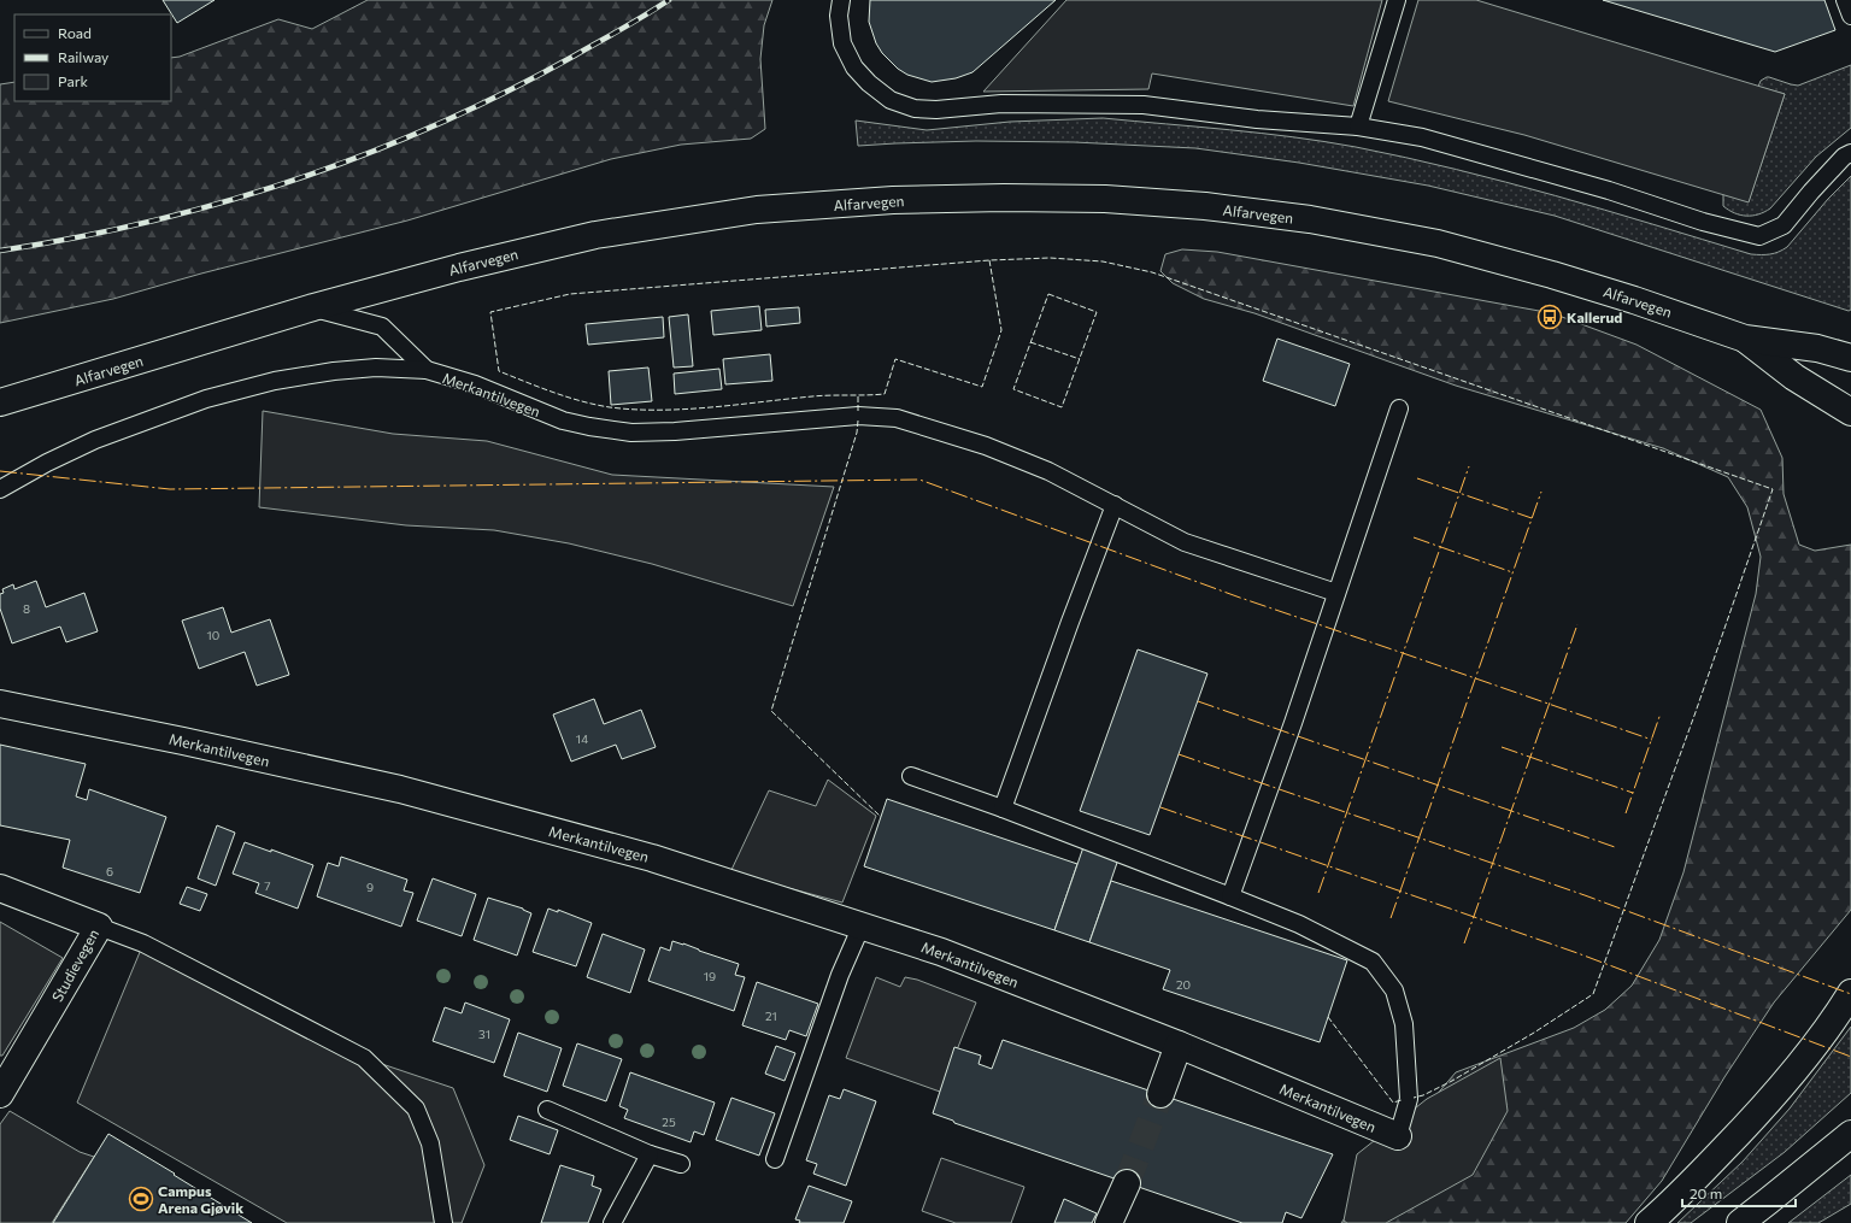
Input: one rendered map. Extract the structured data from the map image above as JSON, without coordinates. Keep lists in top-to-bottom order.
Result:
{
  "streets": {
    "main road": ["Alfarvegen", "Merkantilvegen", "Studievegen"]
  },
  "places": {
    "bus stop": ["Kallerud"],
    "sports": ["Campus Arena Gjøvik"]
  },
  "house_numbers": [
    "8",
    "10",
    "14",
    "6",
    "7",
    "9",
    "19",
    "20",
    "21",
    "31",
    "25"
  ],
  "legend": ["Road", "Railway", "Park"],
  "scale_bar": "20 m"
}
